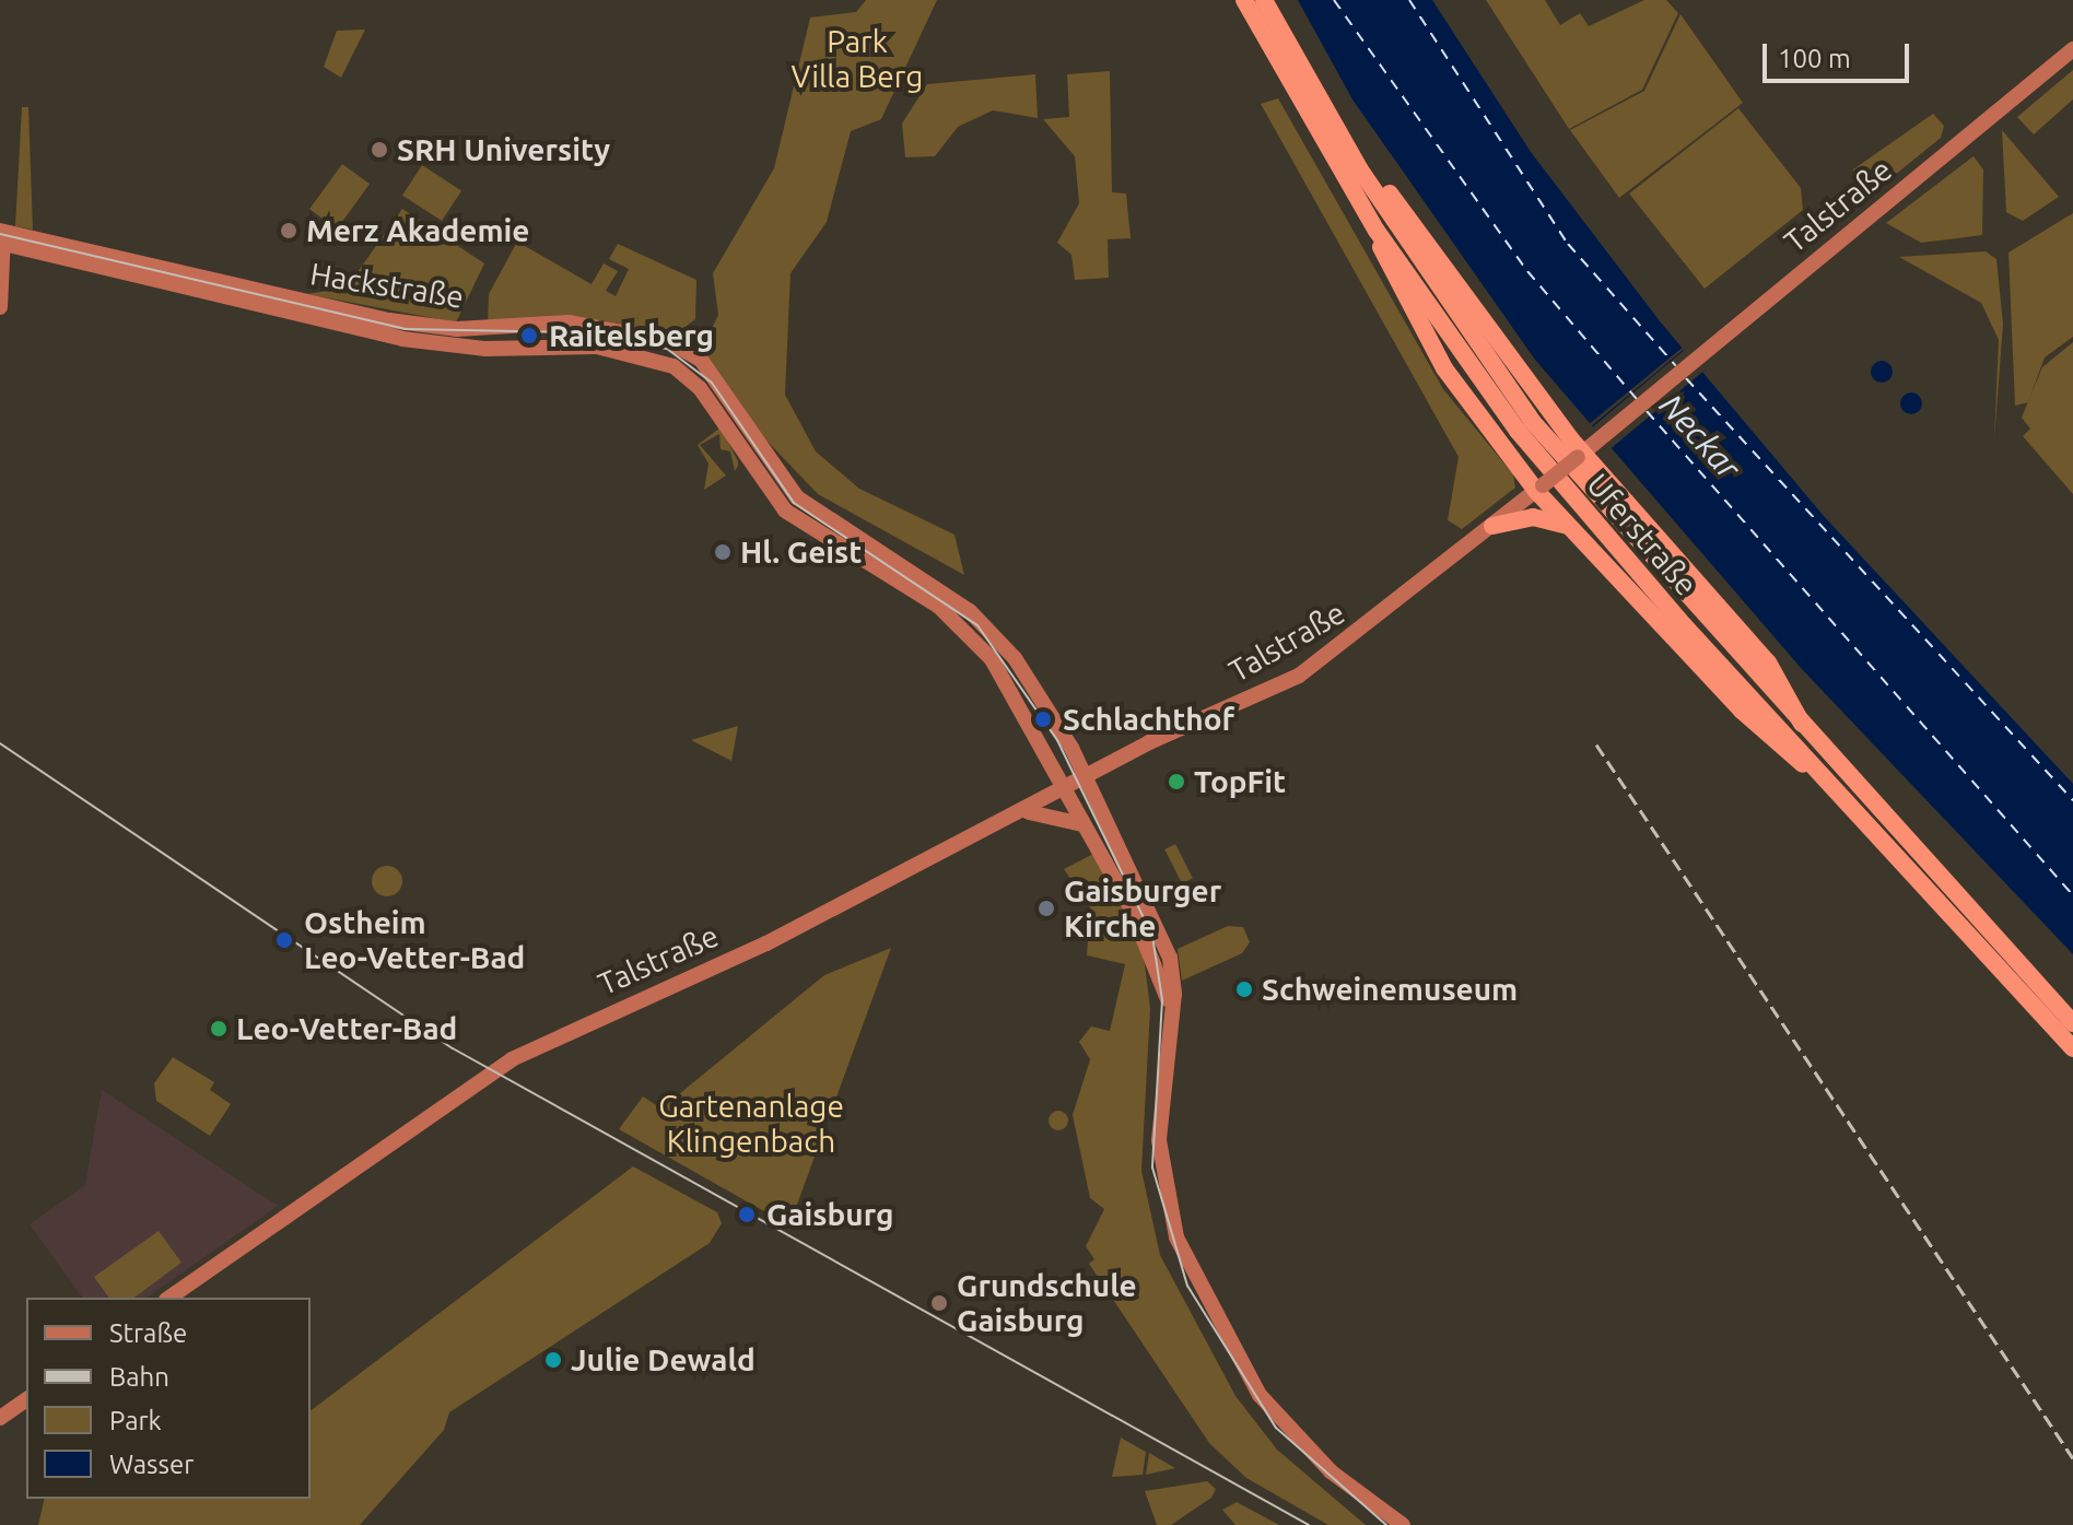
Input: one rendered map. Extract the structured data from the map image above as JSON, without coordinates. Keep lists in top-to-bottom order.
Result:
{
  "streets": {
    "highway": ["Uferstraße"],
    "main road": ["Talstraße", "Hackstraße"]
  },
  "crossings": [
    ["Talstraße", "Hackstraße"]
  ],
  "water": ["Neckar"],
  "parks": ["Park Villa Berg", "Gartenanlage Klingenbach"],
  "places": [
    "SRH University",
    "Merz Akademie",
    "Raitelsberg",
    "Hl. Geist",
    "Schlachthof",
    "TopFit",
    "Gaisburger Kirche",
    "Ostheim Leo-Vetter-Bad",
    "Schweinemuseum",
    "Leo-Vetter-Bad",
    "Gaisburg",
    "Grundschule Gaisburg",
    "Julie Dewald"
  ],
  "legend": [
    "Straße",
    "Bahn",
    "Park",
    "Wasser"
  ],
  "scale_bar": "100 m"
}
